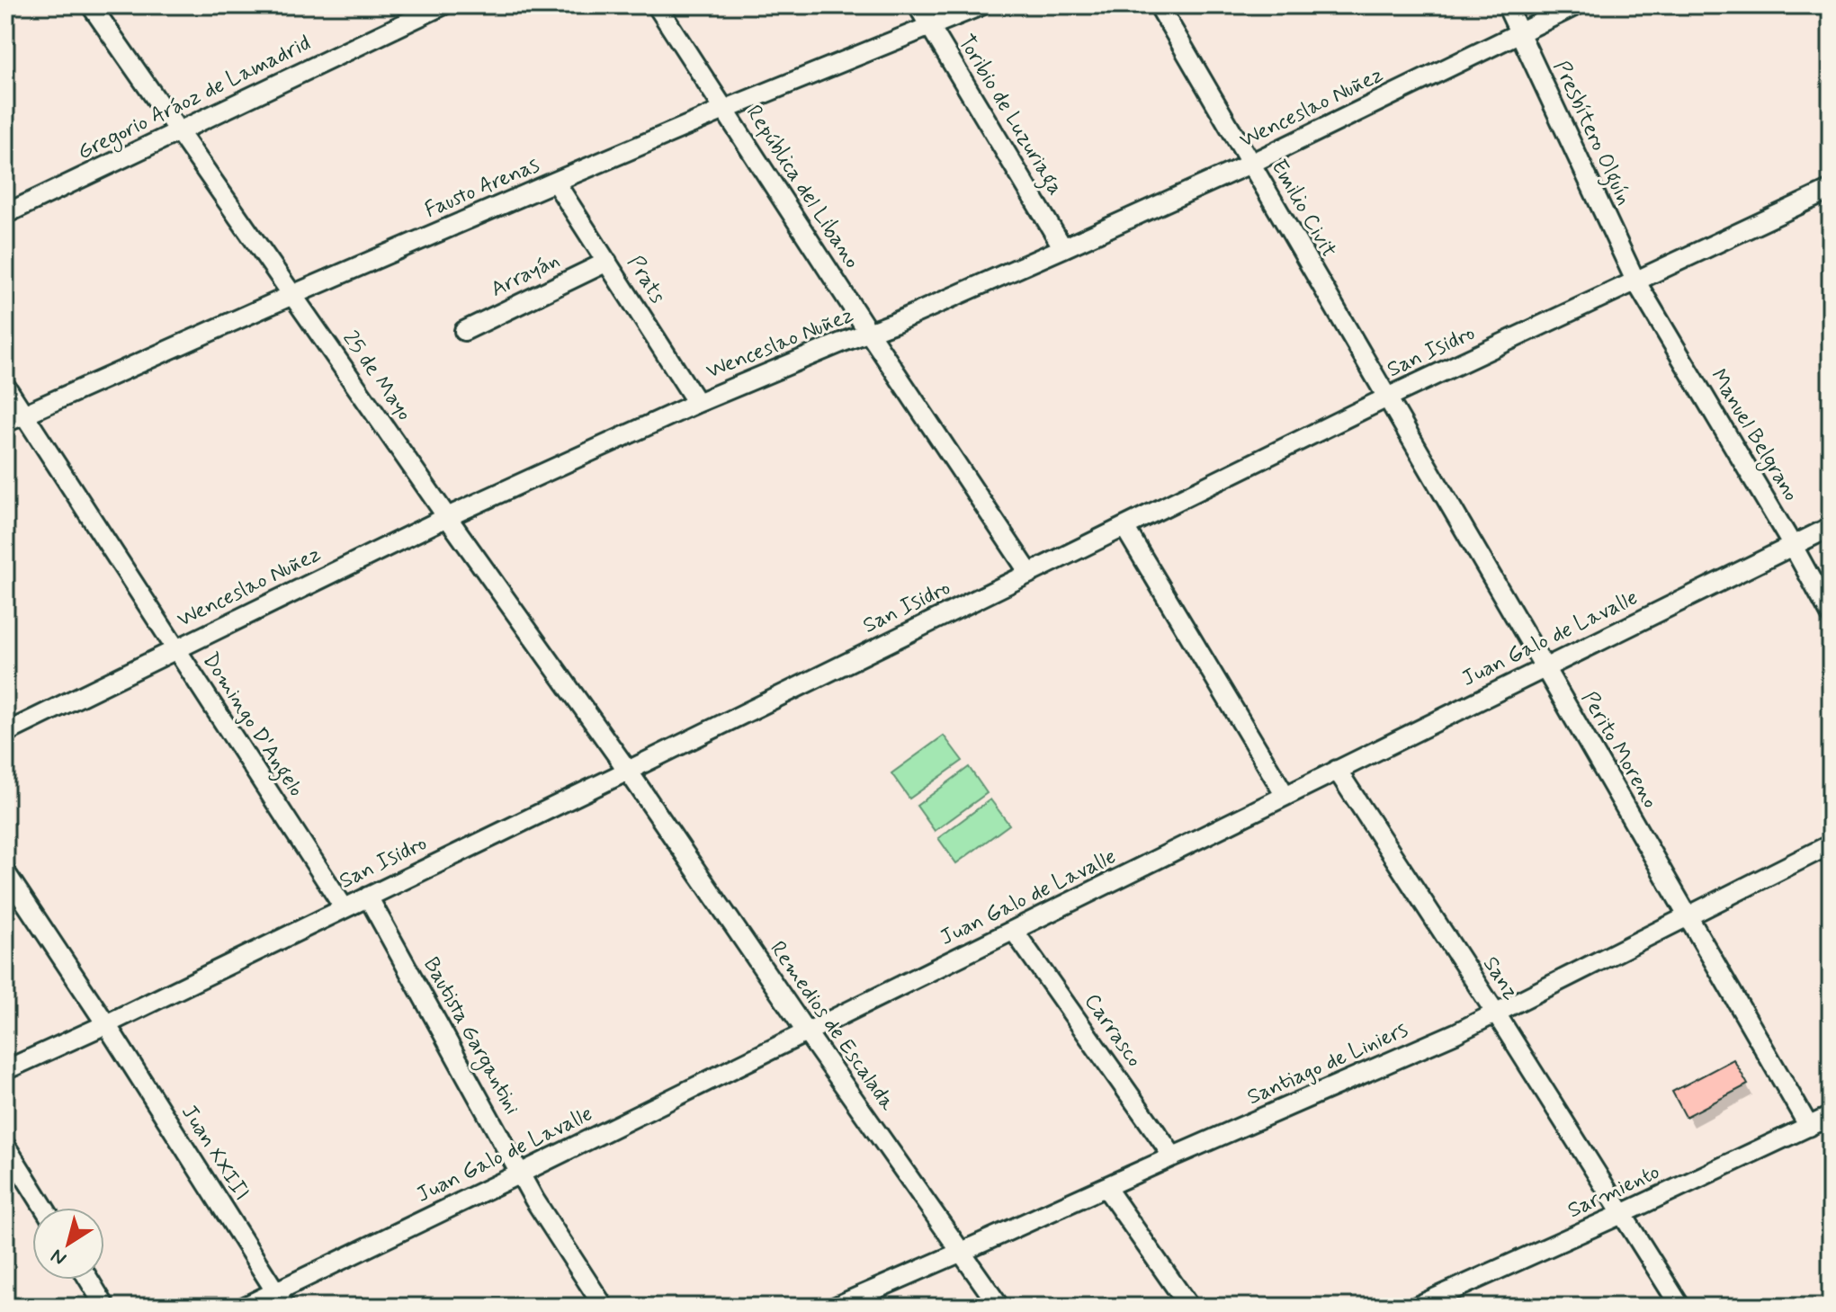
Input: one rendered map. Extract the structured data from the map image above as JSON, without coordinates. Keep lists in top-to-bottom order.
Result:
{
  "streets": {
    "street": [
      "Gregorio Aráoz de Lamadrid",
      "Wenceslao Nuñez",
      "Toribio de Luzuriaga",
      "Presbítero Olguín",
      "República del Libano",
      "Fausto Arenas",
      "Emilio Civit",
      "Arrayán",
      "Prats",
      "San Isidro",
      "25 de Mayo",
      "Manuel Belgrano",
      "Juan Galo de Lavalle",
      "Domingo D'Angelo",
      "Perito Moreno",
      "Sanz",
      "Remedios de Escalada",
      "Carrasco",
      "Bautista Gargantini",
      "Santiago de Liniers",
      "Juan XXIII",
      "Sarmiento"
    ]
  },
  "crossings": [
    ["Gregorio Aráoz de Lamadrid", "25 de Mayo"],
    ["Wenceslao Nuñez", "Toribio de Luzuriaga"],
    ["Wenceslao Nuñez", "Presbítero Olguín"],
    ["Wenceslao Nuñez", "República del Libano"],
    ["Wenceslao Nuñez", "Emilio Civit"],
    ["Wenceslao Nuñez", "Prats"],
    ["Wenceslao Nuñez", "25 de Mayo"],
    ["Wenceslao Nuñez", "Domingo D'Angelo"],
    ["Toribio de Luzuriaga", "Fausto Arenas"],
    ["Presbítero Olguín", "San Isidro"],
    ["Presbítero Olguín", "Manuel Belgrano"],
    ["República del Libano", "Fausto Arenas"],
    ["República del Libano", "San Isidro"],
    ["Fausto Arenas", "Prats"],
    ["Fausto Arenas", "25 de Mayo"],
    ["Fausto Arenas", "Domingo D'Angelo"],
    ["Emilio Civit", "San Isidro"],
    ["Emilio Civit", "Perito Moreno"],
    ["Arrayán", "Prats"],
    ["San Isidro", "25 de Mayo"],
    ["San Isidro", "Manuel Belgrano"],
    ["San Isidro", "Domingo D'Angelo"],
    ["San Isidro", "Perito Moreno"],
    ["San Isidro", "Remedios de Escalada"],
    ["San Isidro", "Bautista Gargantini"],
    ["San Isidro", "Juan XXIII"],
    ["25 de Mayo", "Remedios de Escalada"],
    ["Manuel Belgrano", "Juan Galo de Lavalle"],
    ["Juan Galo de Lavalle", "Perito Moreno"],
    ["Juan Galo de Lavalle", "Sanz"],
    ["Juan Galo de Lavalle", "Remedios de Escalada"],
    ["Juan Galo de Lavalle", "Carrasco"],
    ["Juan Galo de Lavalle", "Bautista Gargantini"],
    ["Juan Galo de Lavalle", "Juan XXIII"],
    ["Perito Moreno", "Santiago de Liniers"],
    ["Perito Moreno", "Sarmiento"],
    ["Sanz", "Santiago de Liniers"],
    ["Sanz", "Sarmiento"],
    ["Remedios de Escalada", "Santiago de Liniers"],
    ["Carrasco", "Santiago de Liniers"]
  ],
  "north": "bottom left"
}
